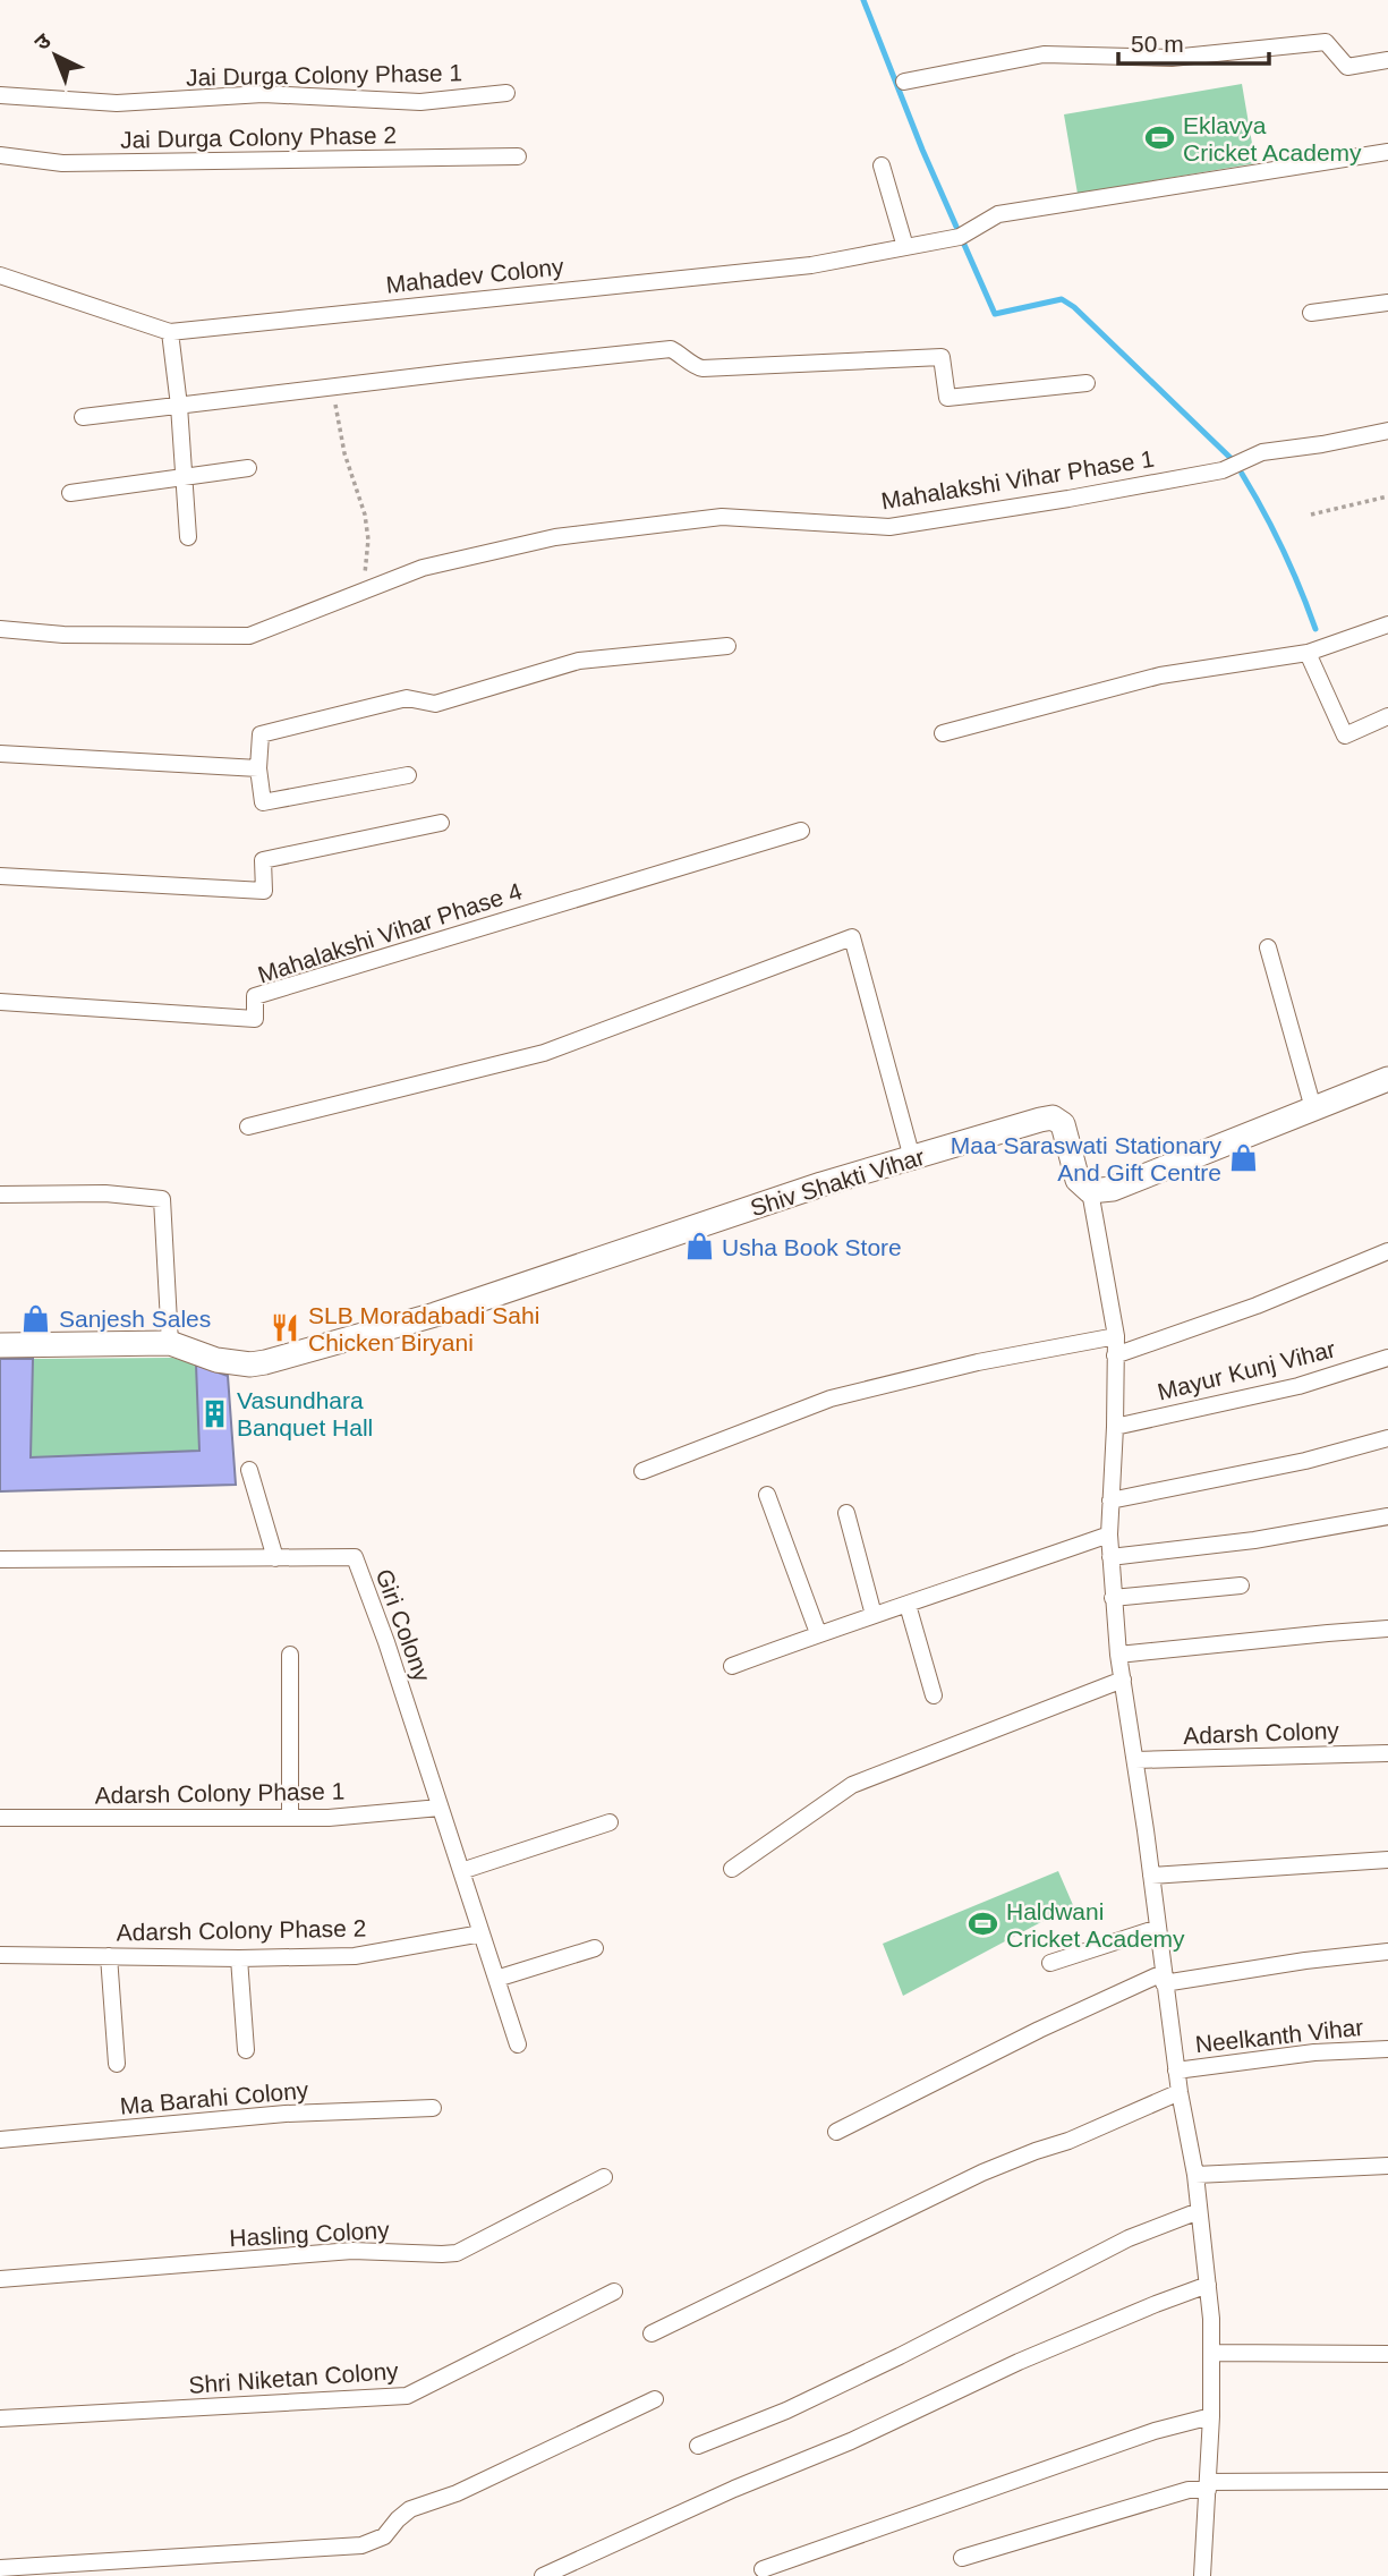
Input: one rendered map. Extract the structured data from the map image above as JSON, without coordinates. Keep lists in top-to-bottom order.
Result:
{
  "streets": {
    "street": [
      "Jai Durga Colony Phase 1",
      "Jai Durga Colony Phase 2",
      "Mahadev Colony",
      "Mahalakshi Vihar Phase 1",
      "Mahalakshi Vihar Phase 4",
      "Shiv Shakti Vihar",
      "Mayur Kunj Vihar",
      "Giri Colony",
      "Adarsh Colony",
      "Adarsh Colony Phase 1",
      "Adarsh Colony Phase 2",
      "Neelkanth Vihar",
      "Ma Barahi Colony",
      "Hasling Colony",
      "Shri Niketan Colony"
    ]
  },
  "crossings": [
    ["Giri Colony", "Adarsh Colony Phase 1"],
    ["Giri Colony", "Adarsh Colony Phase 2"]
  ],
  "places": {
    "sports": ["Eklavya Cricket Academy", "Haldwani Cricket Academy"],
    "shop": ["Maa Saraswati Stationary And Gift Centre", "Usha Book Store", "Sanjesh Sales"],
    "restaurant": ["SLB Moradabadi Sahi Chicken Biryani"],
    "building": ["Vasundhara Banquet Hall"]
  },
  "scale_bar": "50 m",
  "north": "top left"
}
